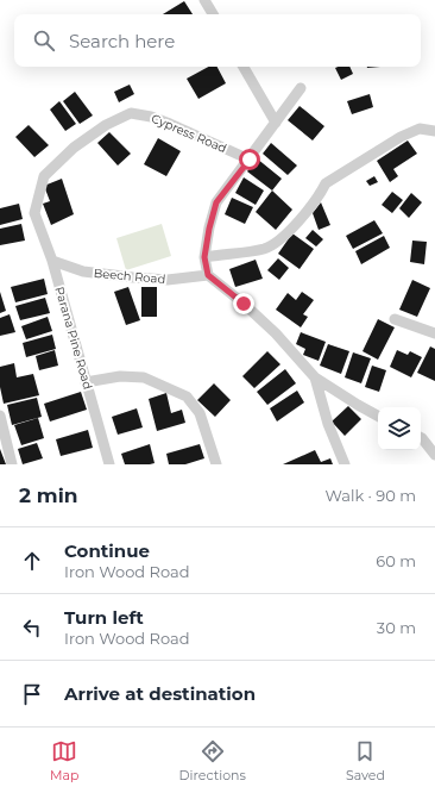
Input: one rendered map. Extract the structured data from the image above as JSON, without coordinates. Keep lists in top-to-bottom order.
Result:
{
  "streets": {
    "street": ["Cypress Road", "Beech Road", "Parana Pine Road"]
  },
  "crossings": [
    ["Cypress Road", "Parana Pine Road"],
    ["Beech Road", "Parana Pine Road"]
  ],
  "page": {
    "search": "Search here",
    "heading": ["2 min", "Walk · 90 m"],
    "list": [
      ["Continue", "Iron Wood Road", "60 m"],
      ["Turn left", "Iron Wood Road", "30 m"],
      "Arrive at destination"
    ],
    "nav": ["Map", "Directions", "Saved"]
  }
}
